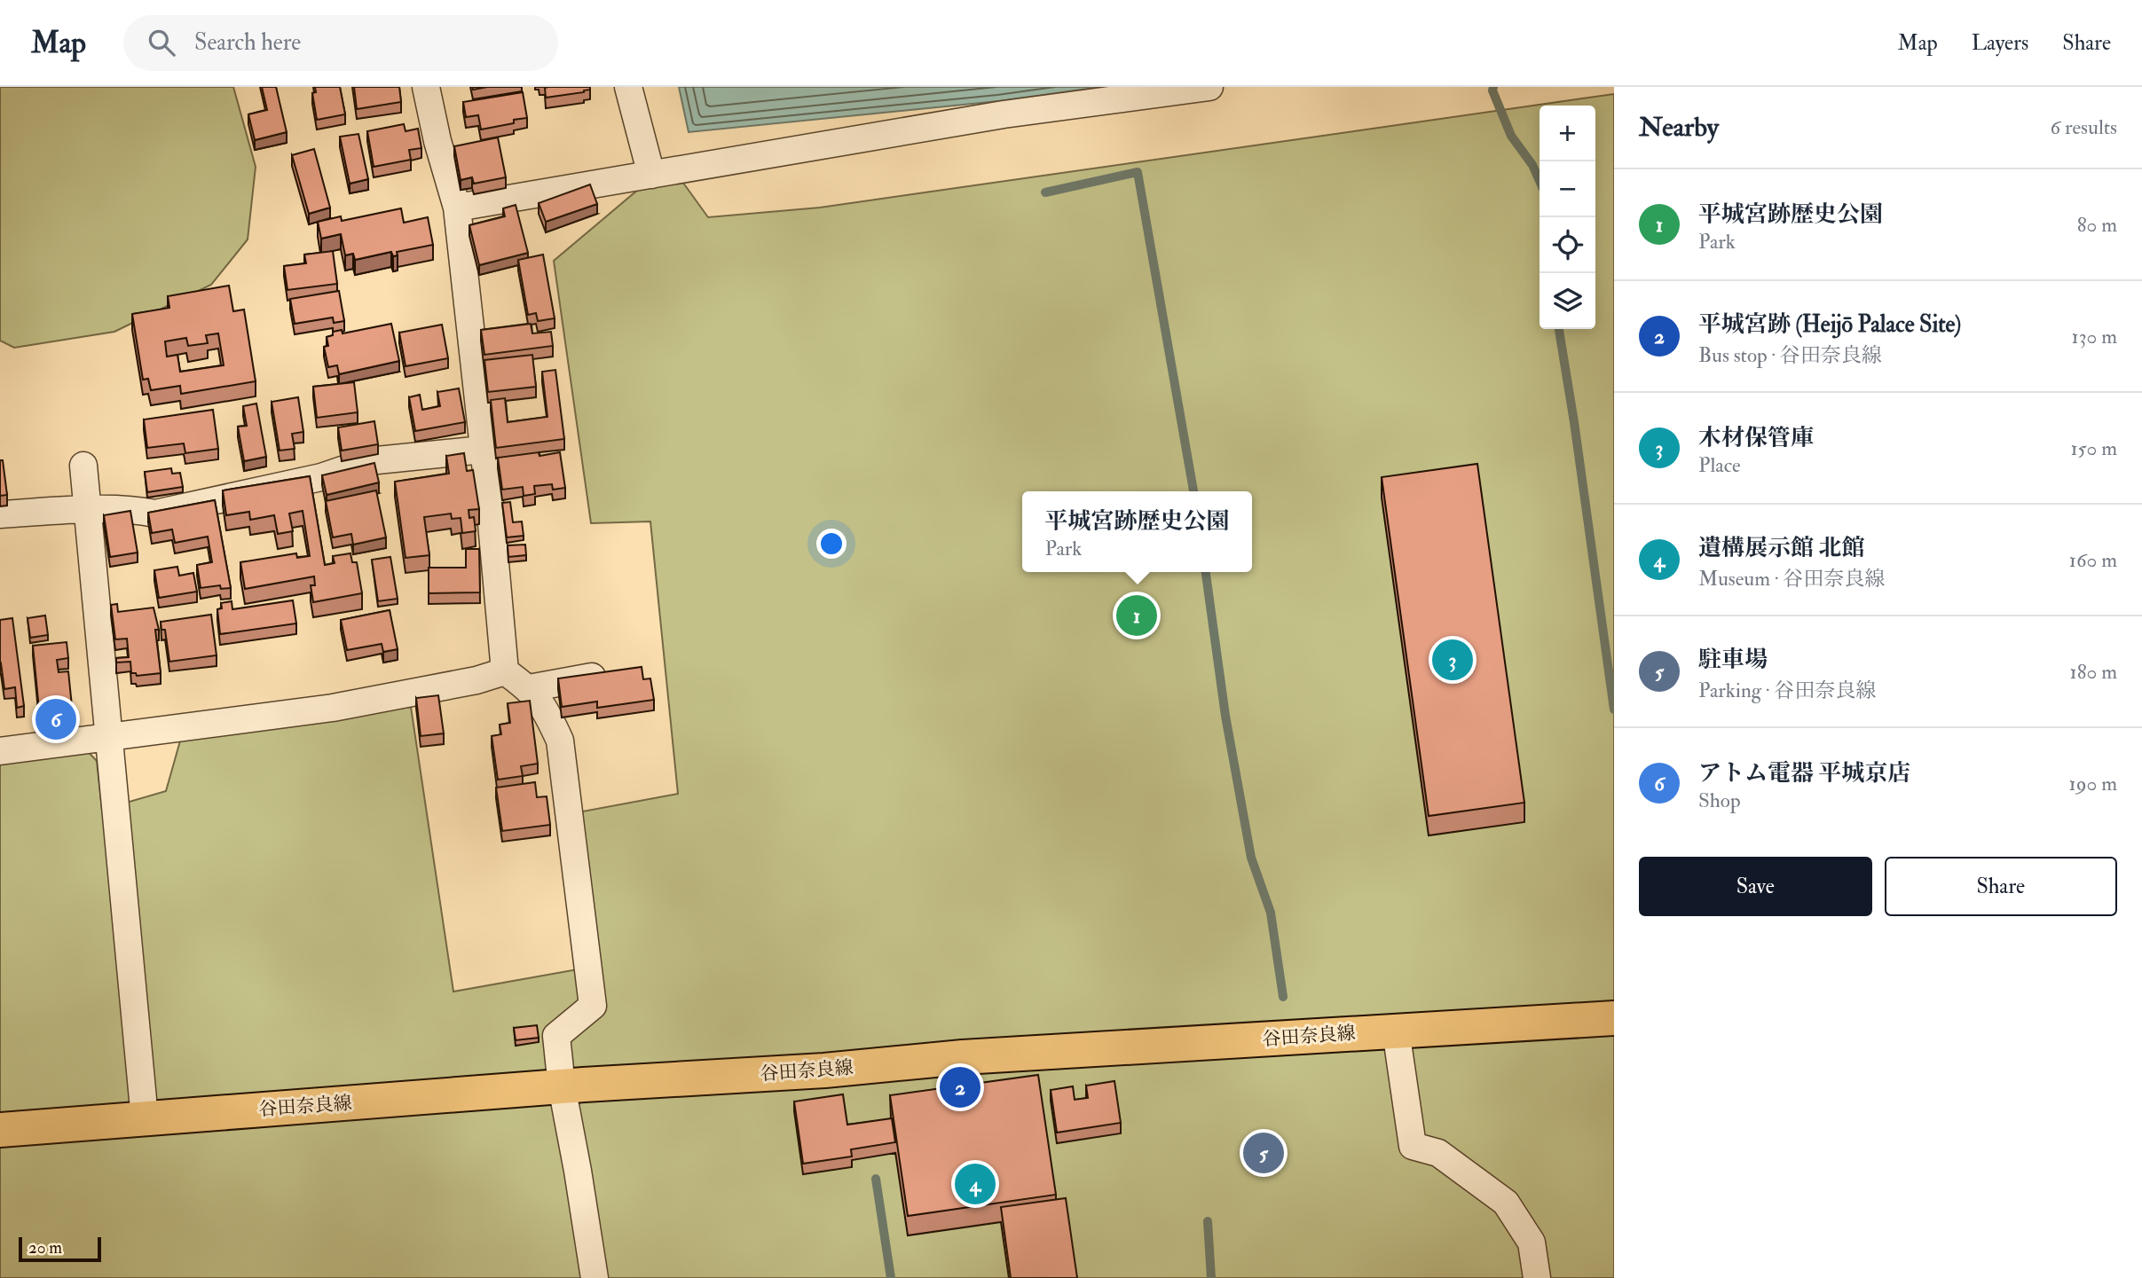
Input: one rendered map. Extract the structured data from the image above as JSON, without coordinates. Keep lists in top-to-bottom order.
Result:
{
  "streets": {
    "main road": ["谷田奈良線"]
  },
  "scale_bar": "20 m",
  "page": {
    "header": "Map",
    "search": "Search here",
    "nav": ["Map", "Layers", "Share"],
    "heading": ["Nearby", "6 results"],
    "map_buttons": ["+", "−"],
    "list": [
      {
        "mark": "1",
        "name": "平城宮跡歴史公園",
        "note": "Park",
        "value": "80 m"
      },
      {
        "mark": "2",
        "name": "平城宮跡 (Heijō Palace Site)",
        "note": "Bus stop · 谷田奈良線",
        "value": "130 m"
      },
      {
        "mark": "3",
        "name": "木材保管庫",
        "note": "Place",
        "value": "150 m"
      },
      {
        "mark": "4",
        "name": "遺構展示館 北館",
        "note": "Museum · 谷田奈良線",
        "value": "160 m"
      },
      {
        "mark": "5",
        "name": "駐車場",
        "note": "Parking · 谷田奈良線",
        "value": "180 m"
      },
      {
        "mark": "6",
        "name": "アトム電器 平城京店",
        "note": "Shop",
        "value": "190 m"
      }
    ],
    "popup": ["平城宮跡歴史公園", "Park"],
    "pins": [
      "1",
      "3",
      "6",
      "2",
      "5",
      "4"
    ],
    "buttons": ["Save", "Share"],
    "scale": "20 m"
  }
}
